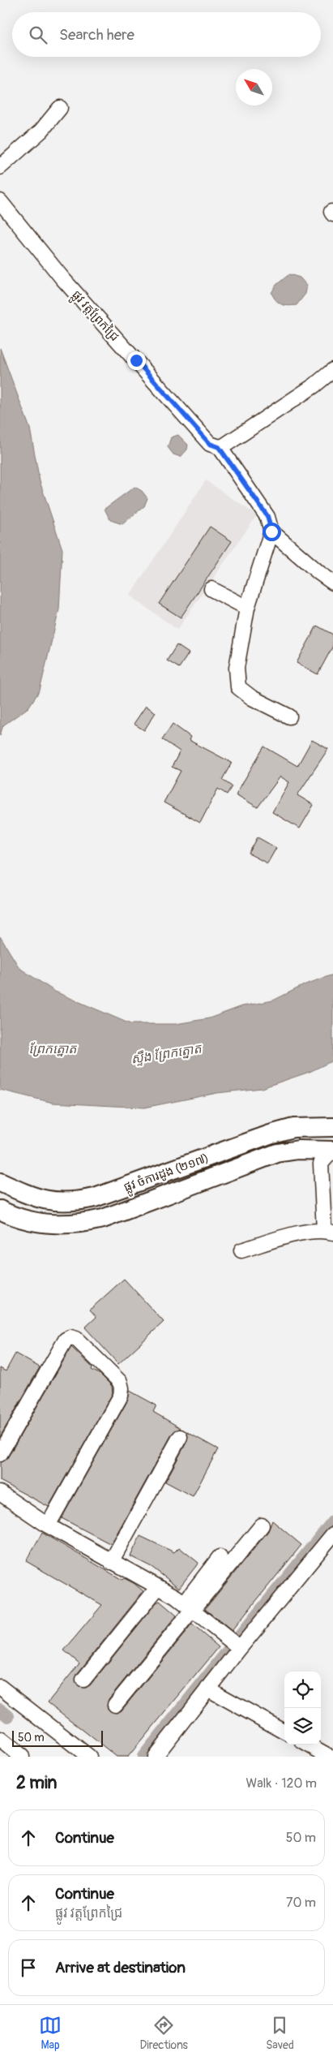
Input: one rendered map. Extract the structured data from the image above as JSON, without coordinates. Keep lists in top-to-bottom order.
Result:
{
  "streets": {
    "main road": ["ផ្លូវ ចំការដូង (២១៧)"],
    "street": ["ផ្លូវ វត្តព្រែកជ្រៃ"]
  },
  "water": ["ព្រែកត្នោត", "ស្ទឹង ព្រែកត្នោត"],
  "scale_bar": "50 m",
  "north": "top left",
  "page": {
    "search": "Search here",
    "scale": "50 m",
    "heading": ["2 min", "Walk · 120 m"],
    "list": [
      ["Continue", "50 m"],
      ["Continue", "ផ្លូវ វត្តព្រែកជ្រៃ", "70 m"],
      "Arrive at destination"
    ],
    "nav": ["Map", "Directions", "Saved"]
  }
}
